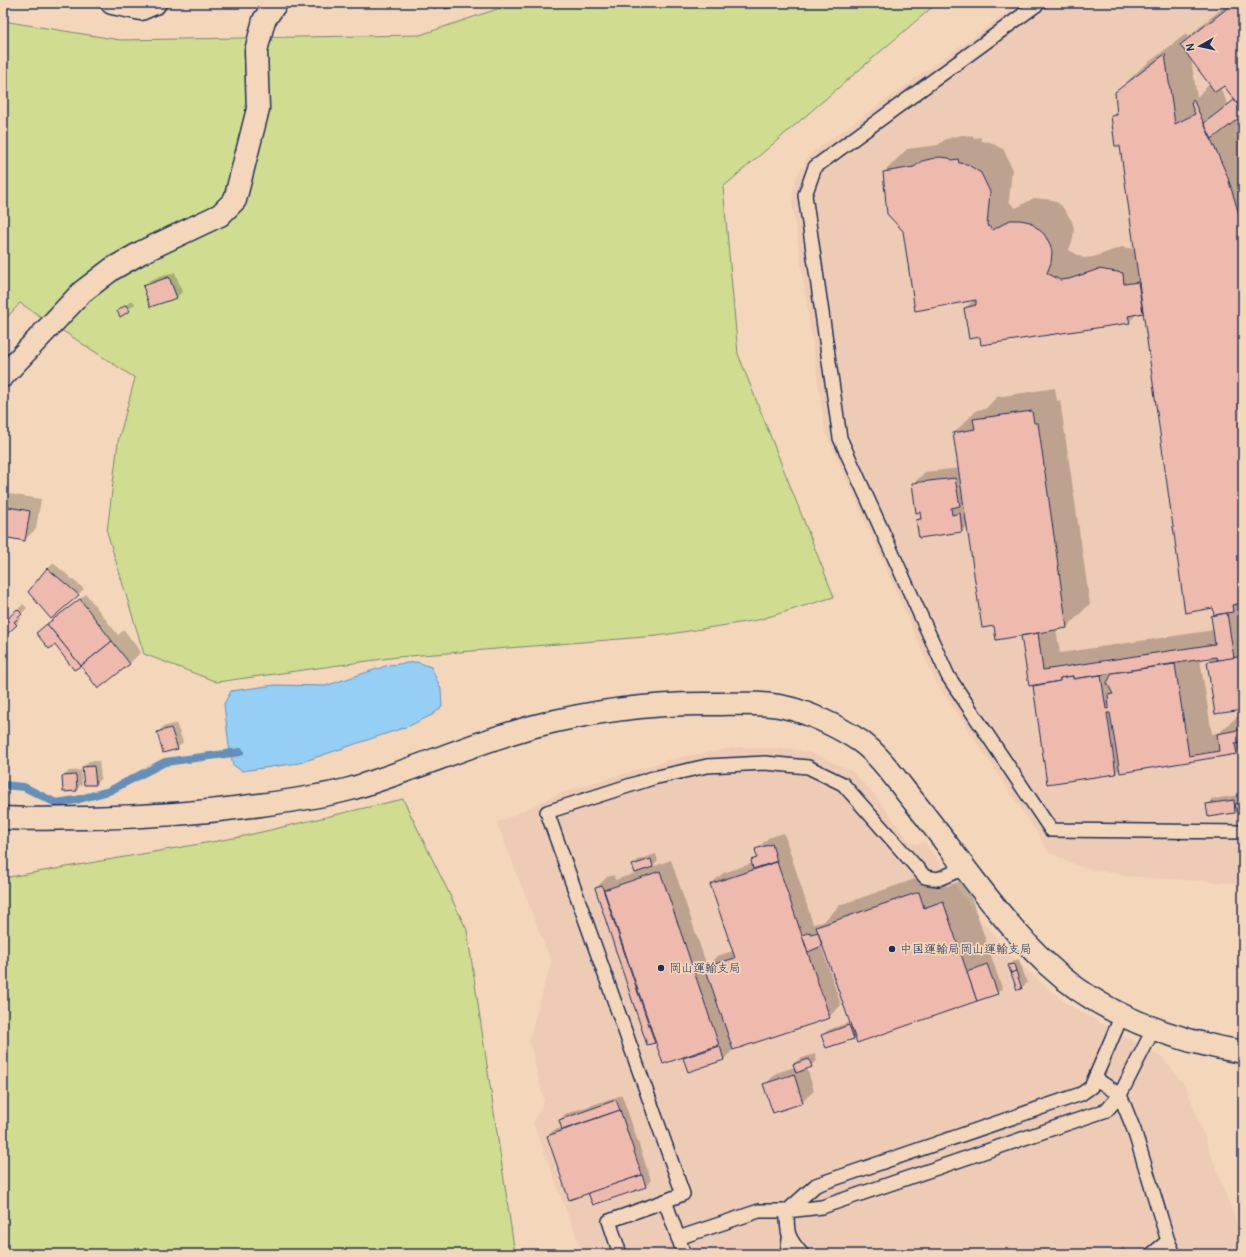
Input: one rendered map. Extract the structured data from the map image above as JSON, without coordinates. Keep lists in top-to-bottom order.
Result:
{
  "places": ["中国運輸局岡山運輸支局", "岡山運輸支局"],
  "north": "left"
}
